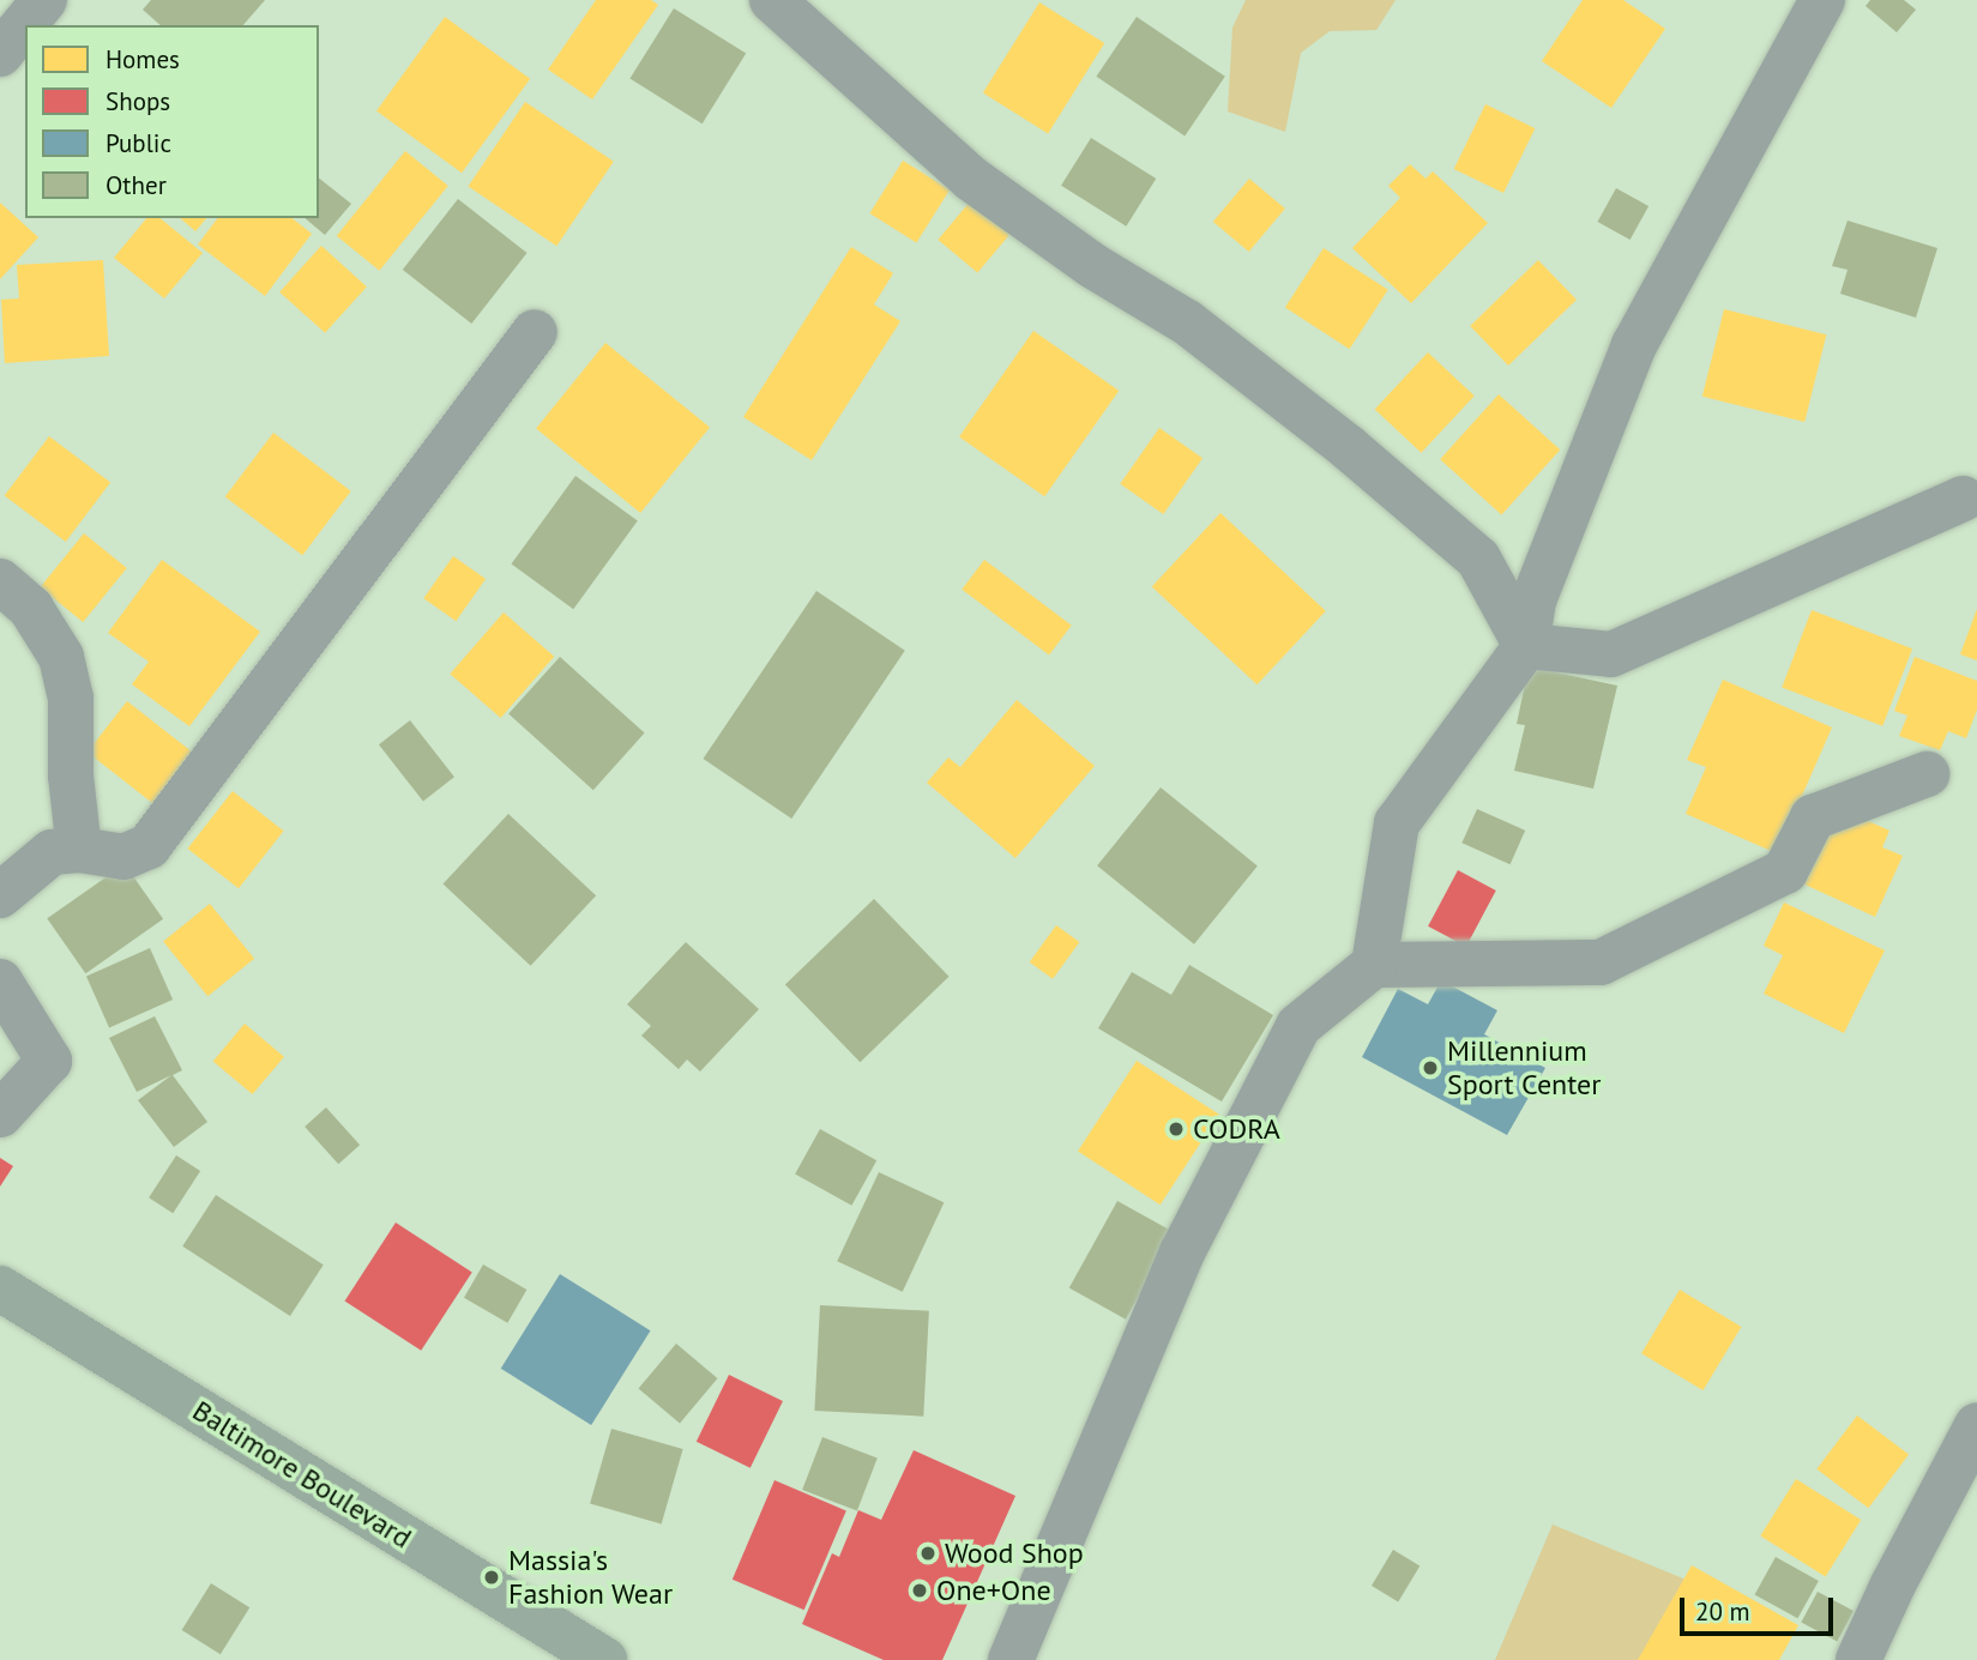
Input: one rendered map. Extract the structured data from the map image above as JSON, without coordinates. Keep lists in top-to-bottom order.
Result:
{
  "streets": {
    "highway": ["Baltimore Boulevard"]
  },
  "places": [
    "Millennium Sport Center",
    "CODRA",
    "Wood Shop",
    "Massia's Fashion Wear",
    "One+One"
  ],
  "legend": [
    "Homes",
    "Shops",
    "Public",
    "Other"
  ],
  "scale_bar": "20 m"
}
